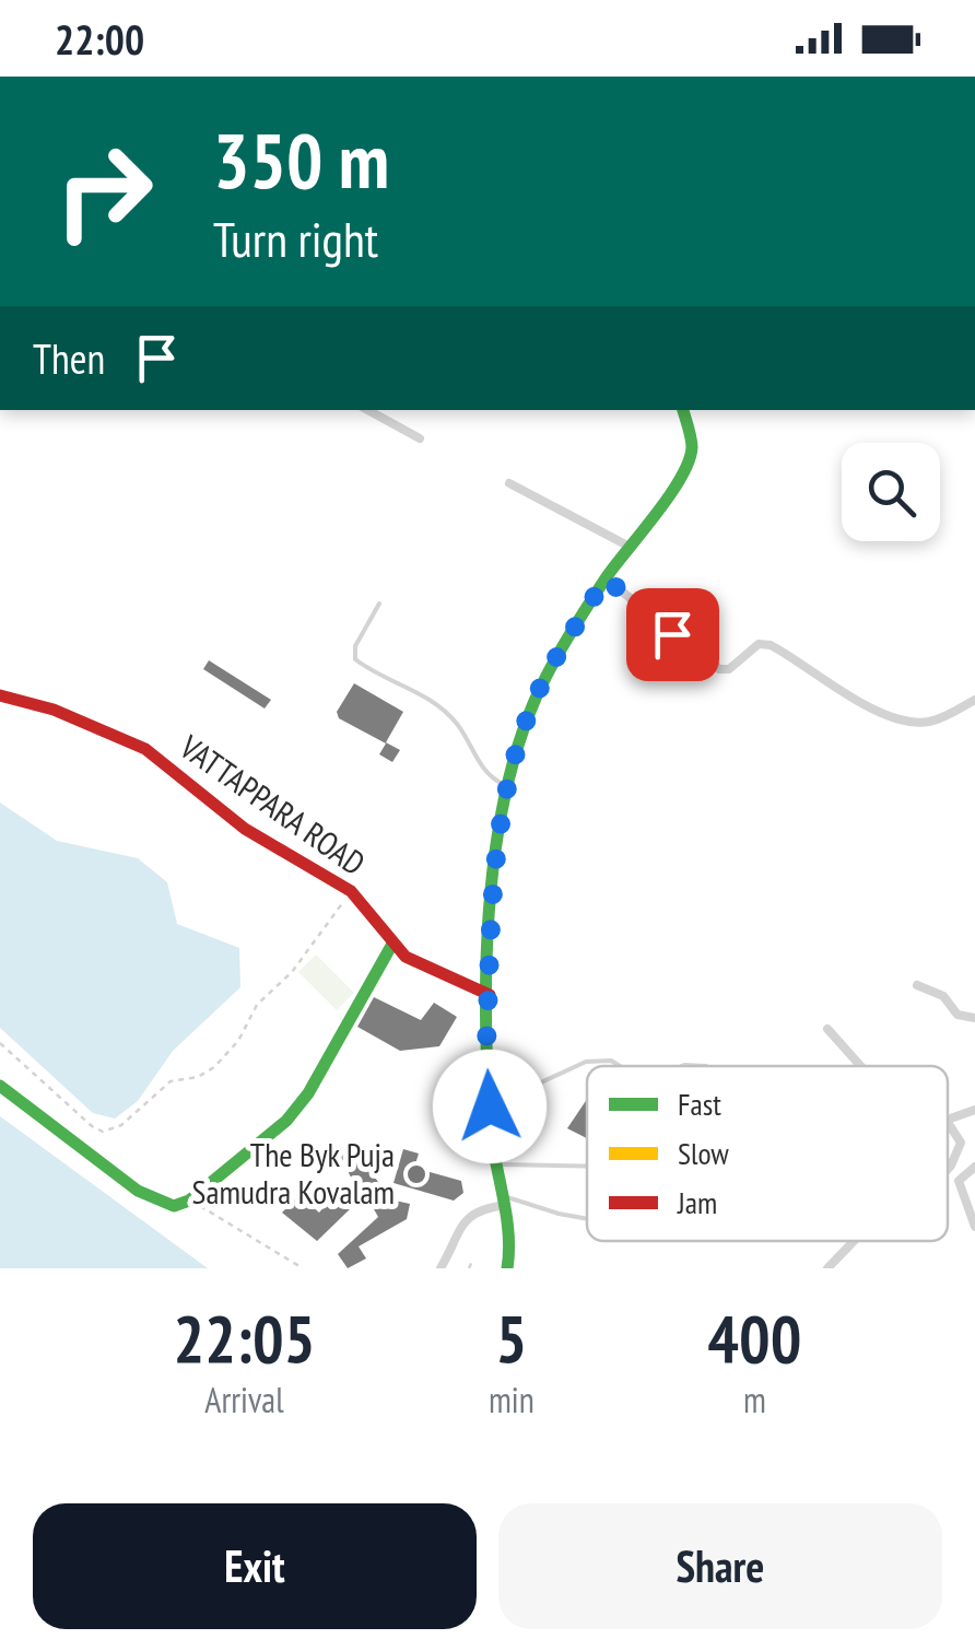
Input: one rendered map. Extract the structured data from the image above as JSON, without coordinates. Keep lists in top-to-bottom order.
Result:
{
  "streets": {
    "main road": ["VATTAPPARA ROAD"]
  },
  "places": ["The Byk Puja Samudra Kovalam"],
  "legend": ["Fast", "Slow", "Jam"],
  "page": {
    "status": "22:00",
    "turn": ["350 m", "Turn right"],
    "then": "Then",
    "eta": [
      "22:05",
      "Arrival",
      "5",
      "min",
      "400",
      "m"
    ],
    "buttons": ["Exit", "Share"]
  }
}
